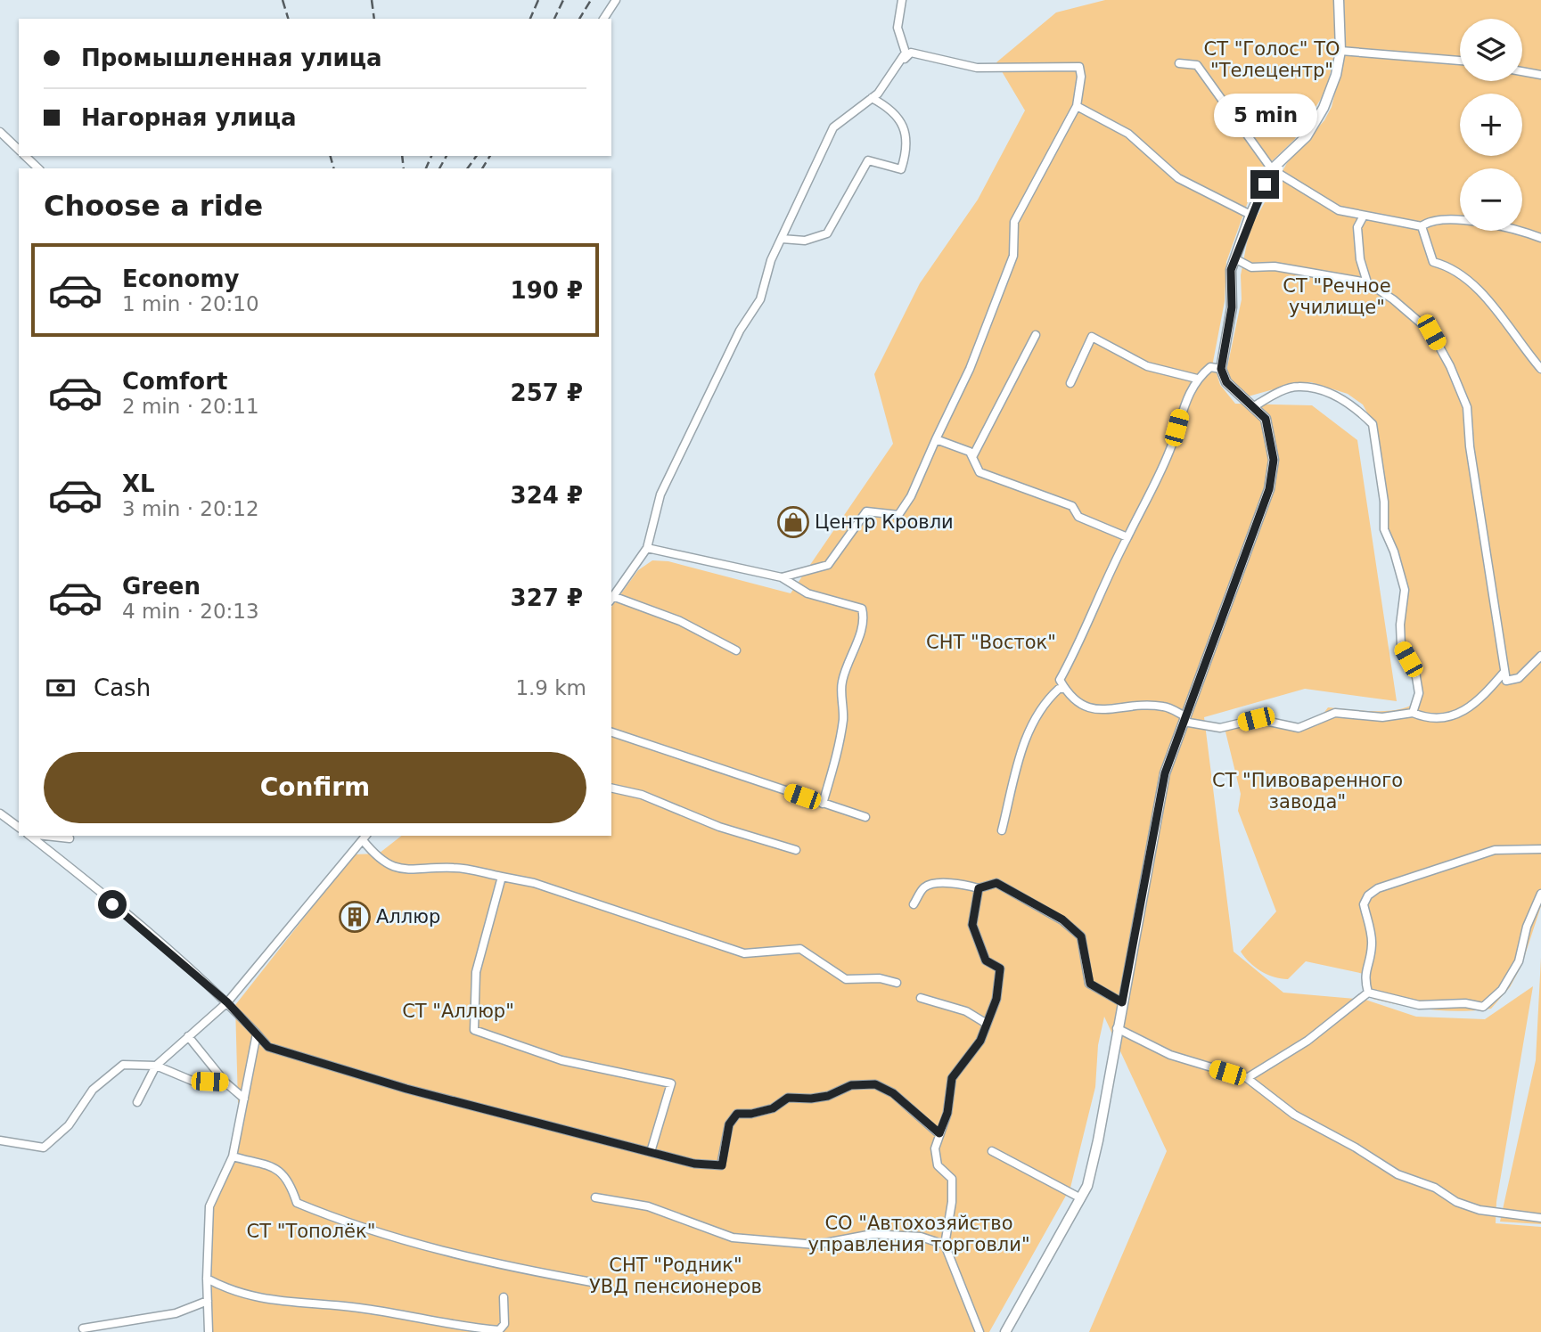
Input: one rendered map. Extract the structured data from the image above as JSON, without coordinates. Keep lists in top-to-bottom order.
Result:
{
  "parks": [
    "СТ \"Голос\" ТО \"Телецентр\"",
    "СТ \"Речное училище\"",
    "СНТ \"Восток\"",
    "СТ \"Пивоваренного завода\"",
    "СТ \"Аллюр\"",
    "СО \"Автохозяйство управления торговли\"",
    "СТ \"Тополёк\"",
    "СНТ \"Родник\" УВД пенсионеров"
  ],
  "places": {
    "shop": ["Центр Кровли"],
    "building": ["Аллюр"]
  },
  "page": {
    "map_buttons": ["+", "−"],
    "banner": ["Промышленная улица", "Нагорная улица"],
    "bubble": "5 min",
    "heading": "Choose a ride",
    "list": [
      {
        "name": "Economy",
        "note": "1 min · 20:10",
        "value": "190 ₽"
      },
      {
        "name": "Comfort",
        "note": "2 min · 20:11",
        "value": "257 ₽"
      },
      {
        "name": "XL",
        "note": "3 min · 20:12",
        "value": "324 ₽"
      },
      {
        "name": "Green",
        "note": "4 min · 20:13",
        "value": "327 ₽"
      }
    ],
    "pay": ["Cash", "1.9 km"],
    "buttons": "Confirm"
  }
}
